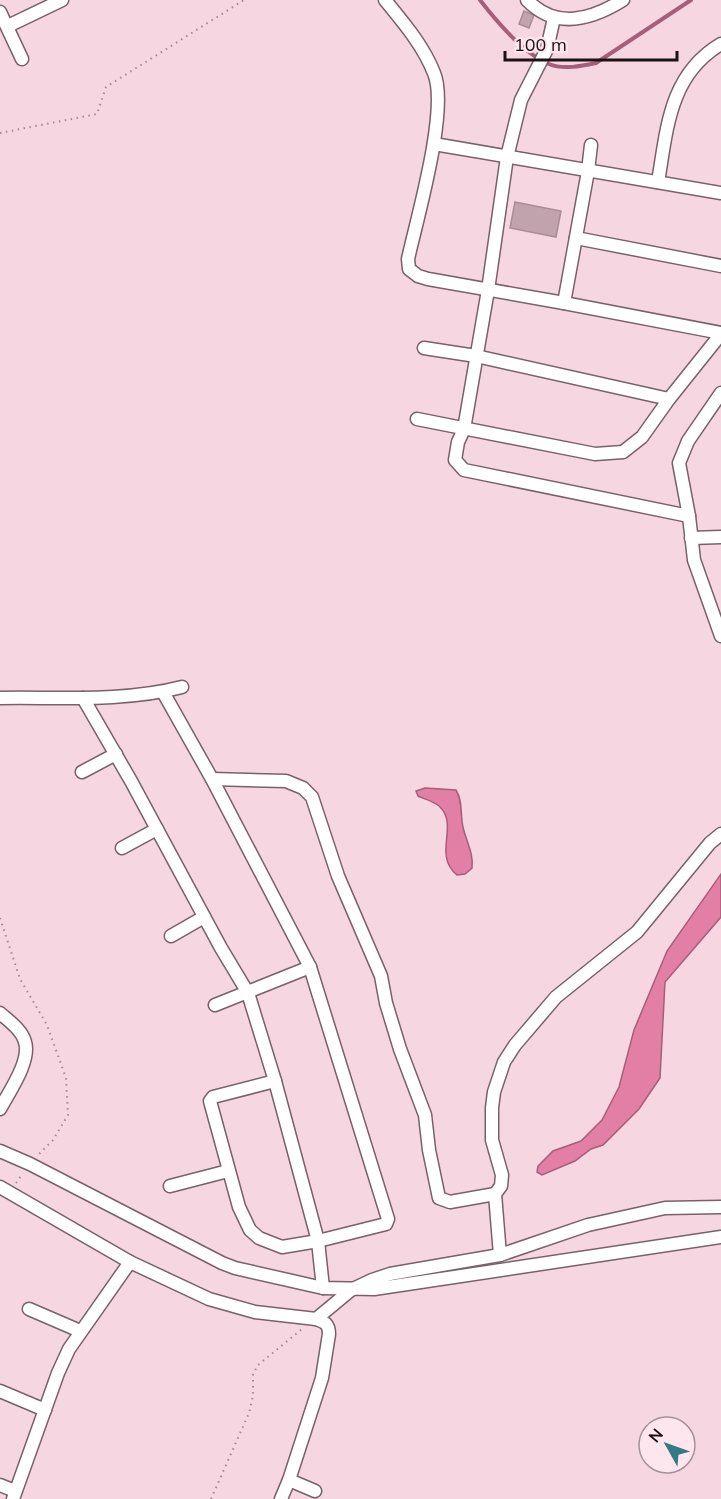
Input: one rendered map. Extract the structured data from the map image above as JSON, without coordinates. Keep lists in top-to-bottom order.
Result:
{
  "scale_bar": "100 m",
  "north": "top left"
}
